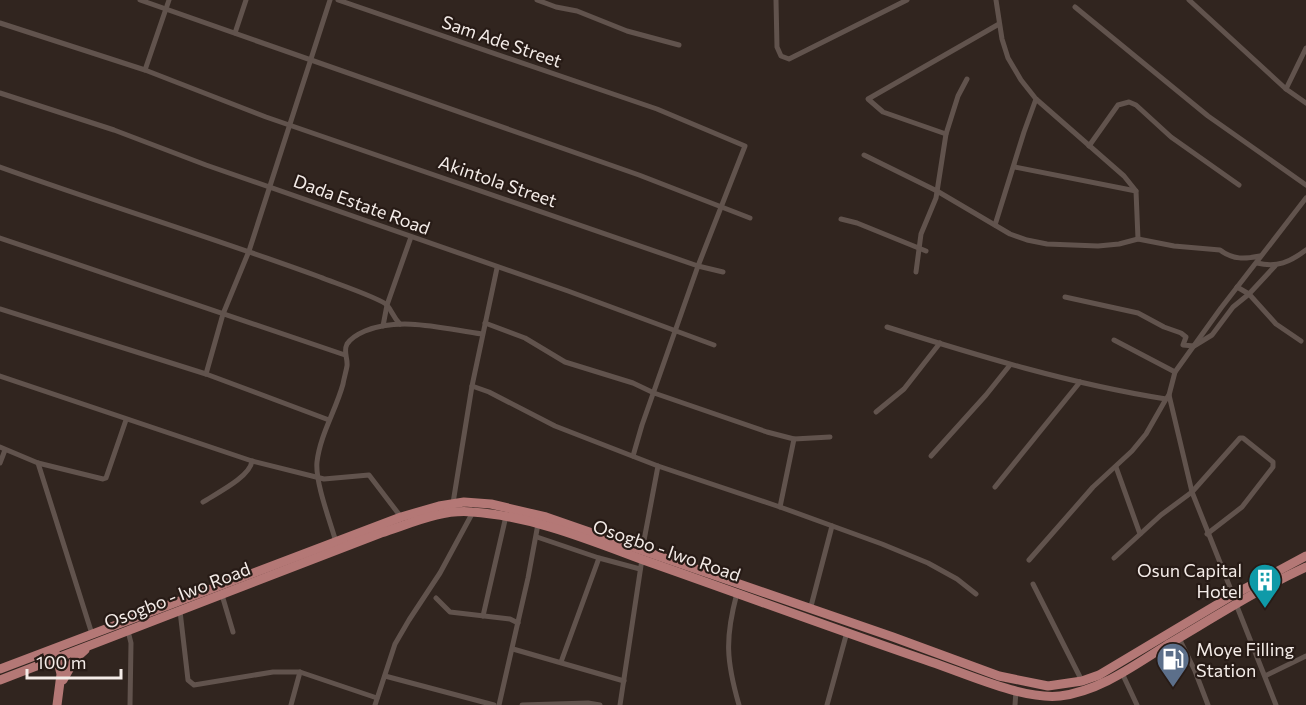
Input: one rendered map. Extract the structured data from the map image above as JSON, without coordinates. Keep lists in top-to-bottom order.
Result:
{
  "streets": {
    "main road": ["Osogbo - Iwo Road"],
    "street": ["Sam Ade Street", "Akintola Street", "Dada Estate Road"]
  },
  "places": {
    "building": ["Osun Capital Hotel"],
    "fuel station": ["Moye Filling Station"]
  },
  "scale_bar": "100 m"
}
